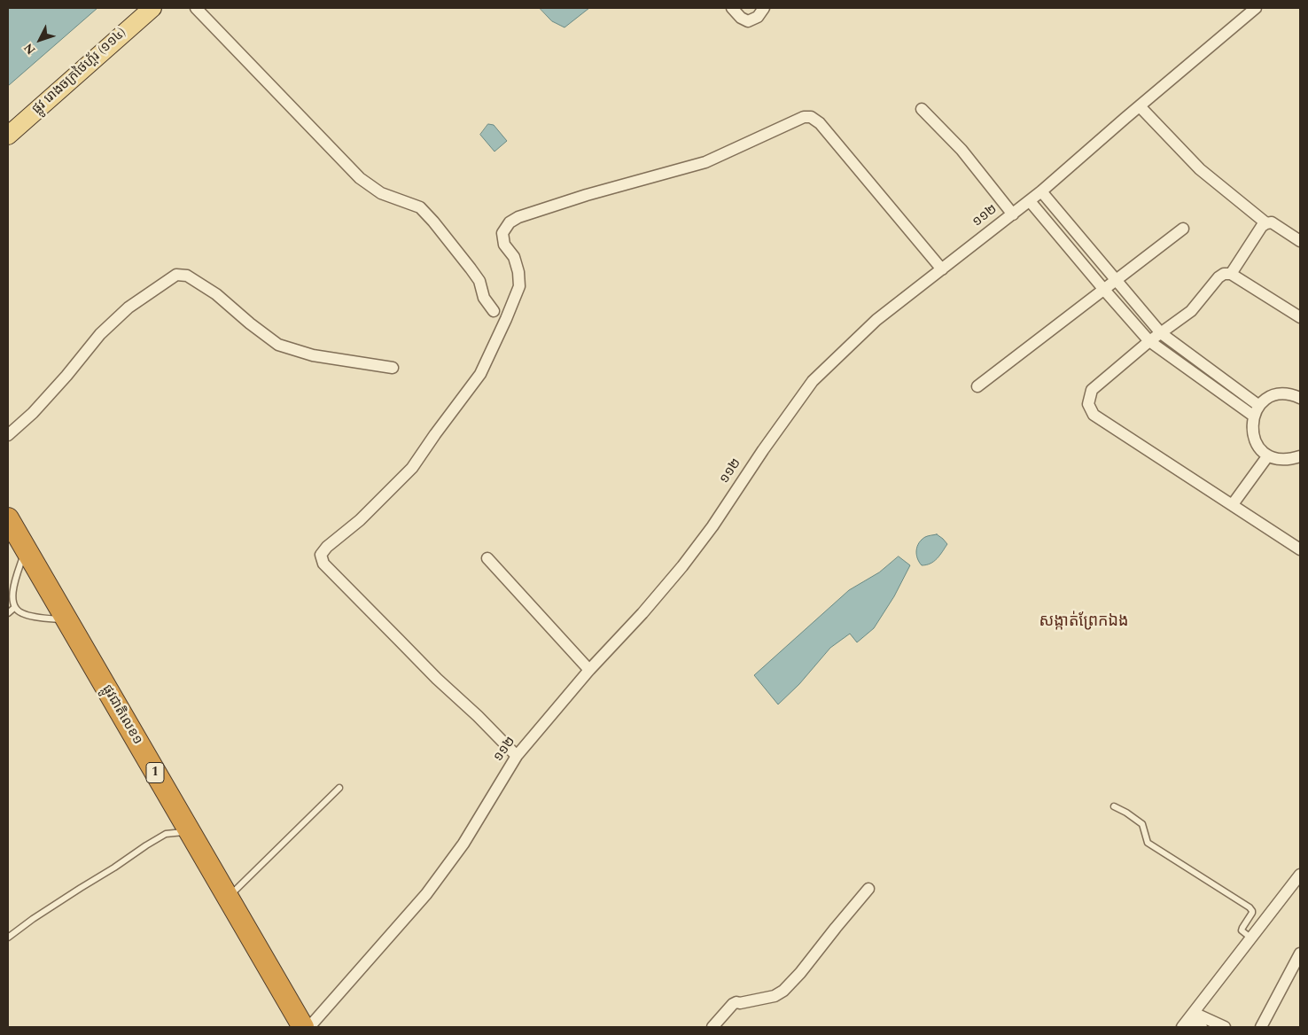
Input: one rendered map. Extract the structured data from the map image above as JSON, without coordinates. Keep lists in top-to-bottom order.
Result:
{
  "streets": {
    "highway": ["ផ្លូវជាតិលេខ១", "1"],
    "main road": ["ផ្លូវ រោងចក្រថៃហ្គ័រ (១១៤)"],
    "street": ["១១២"]
  },
  "districts": ["សង្កាត់ព្រែកឯង"],
  "north": "bottom left"
}
